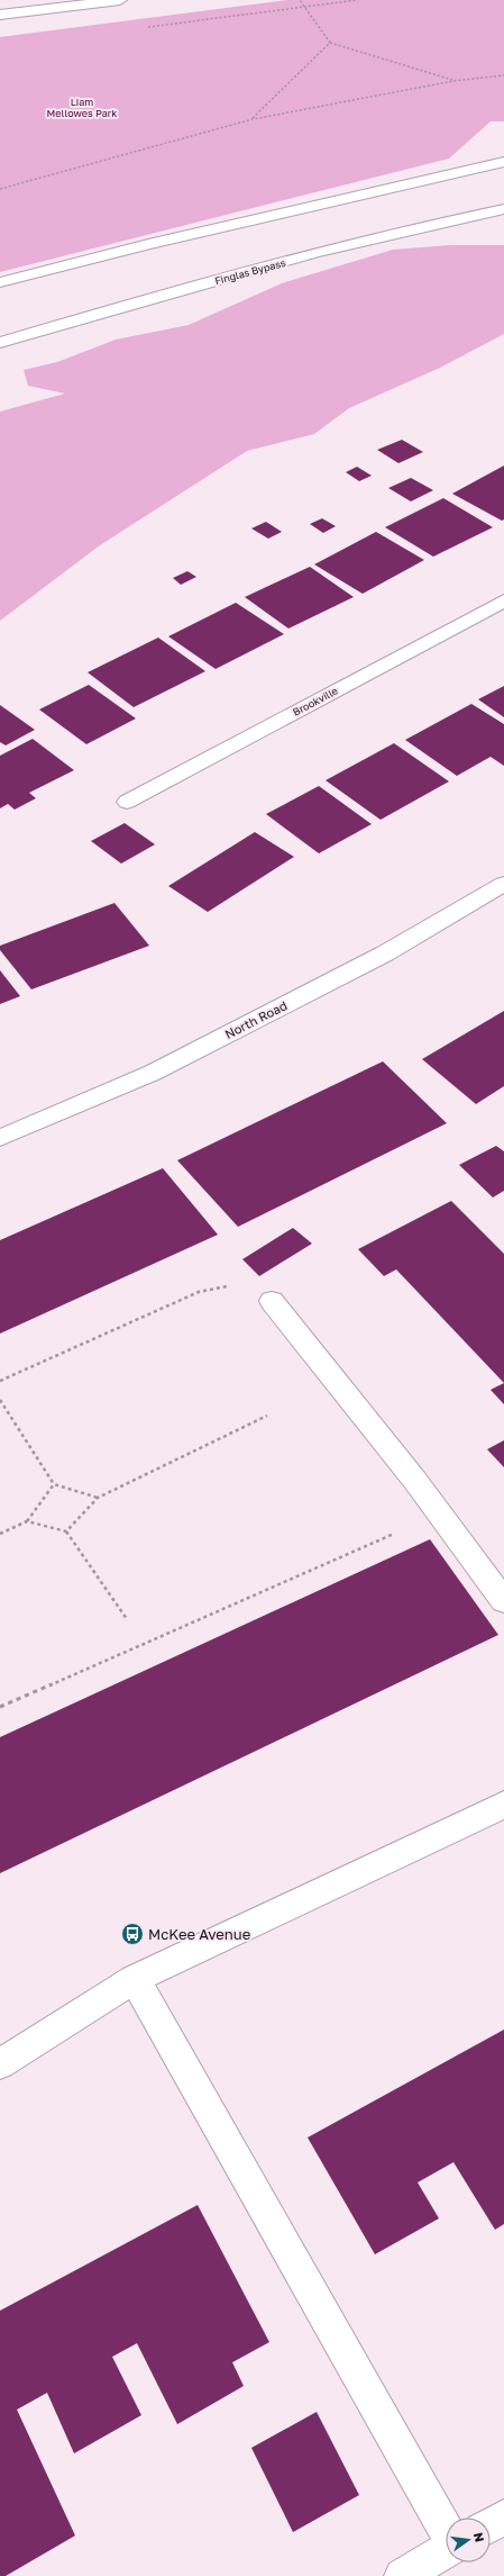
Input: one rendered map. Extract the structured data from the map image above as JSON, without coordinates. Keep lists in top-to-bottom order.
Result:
{
  "streets": {
    "street": ["Finglas Bypass", "Brookville", "North Road"]
  },
  "parks": ["Liam Mellowes Park"],
  "places": {
    "bus stop": ["McKee Avenue"]
  },
  "north": "right"
}
